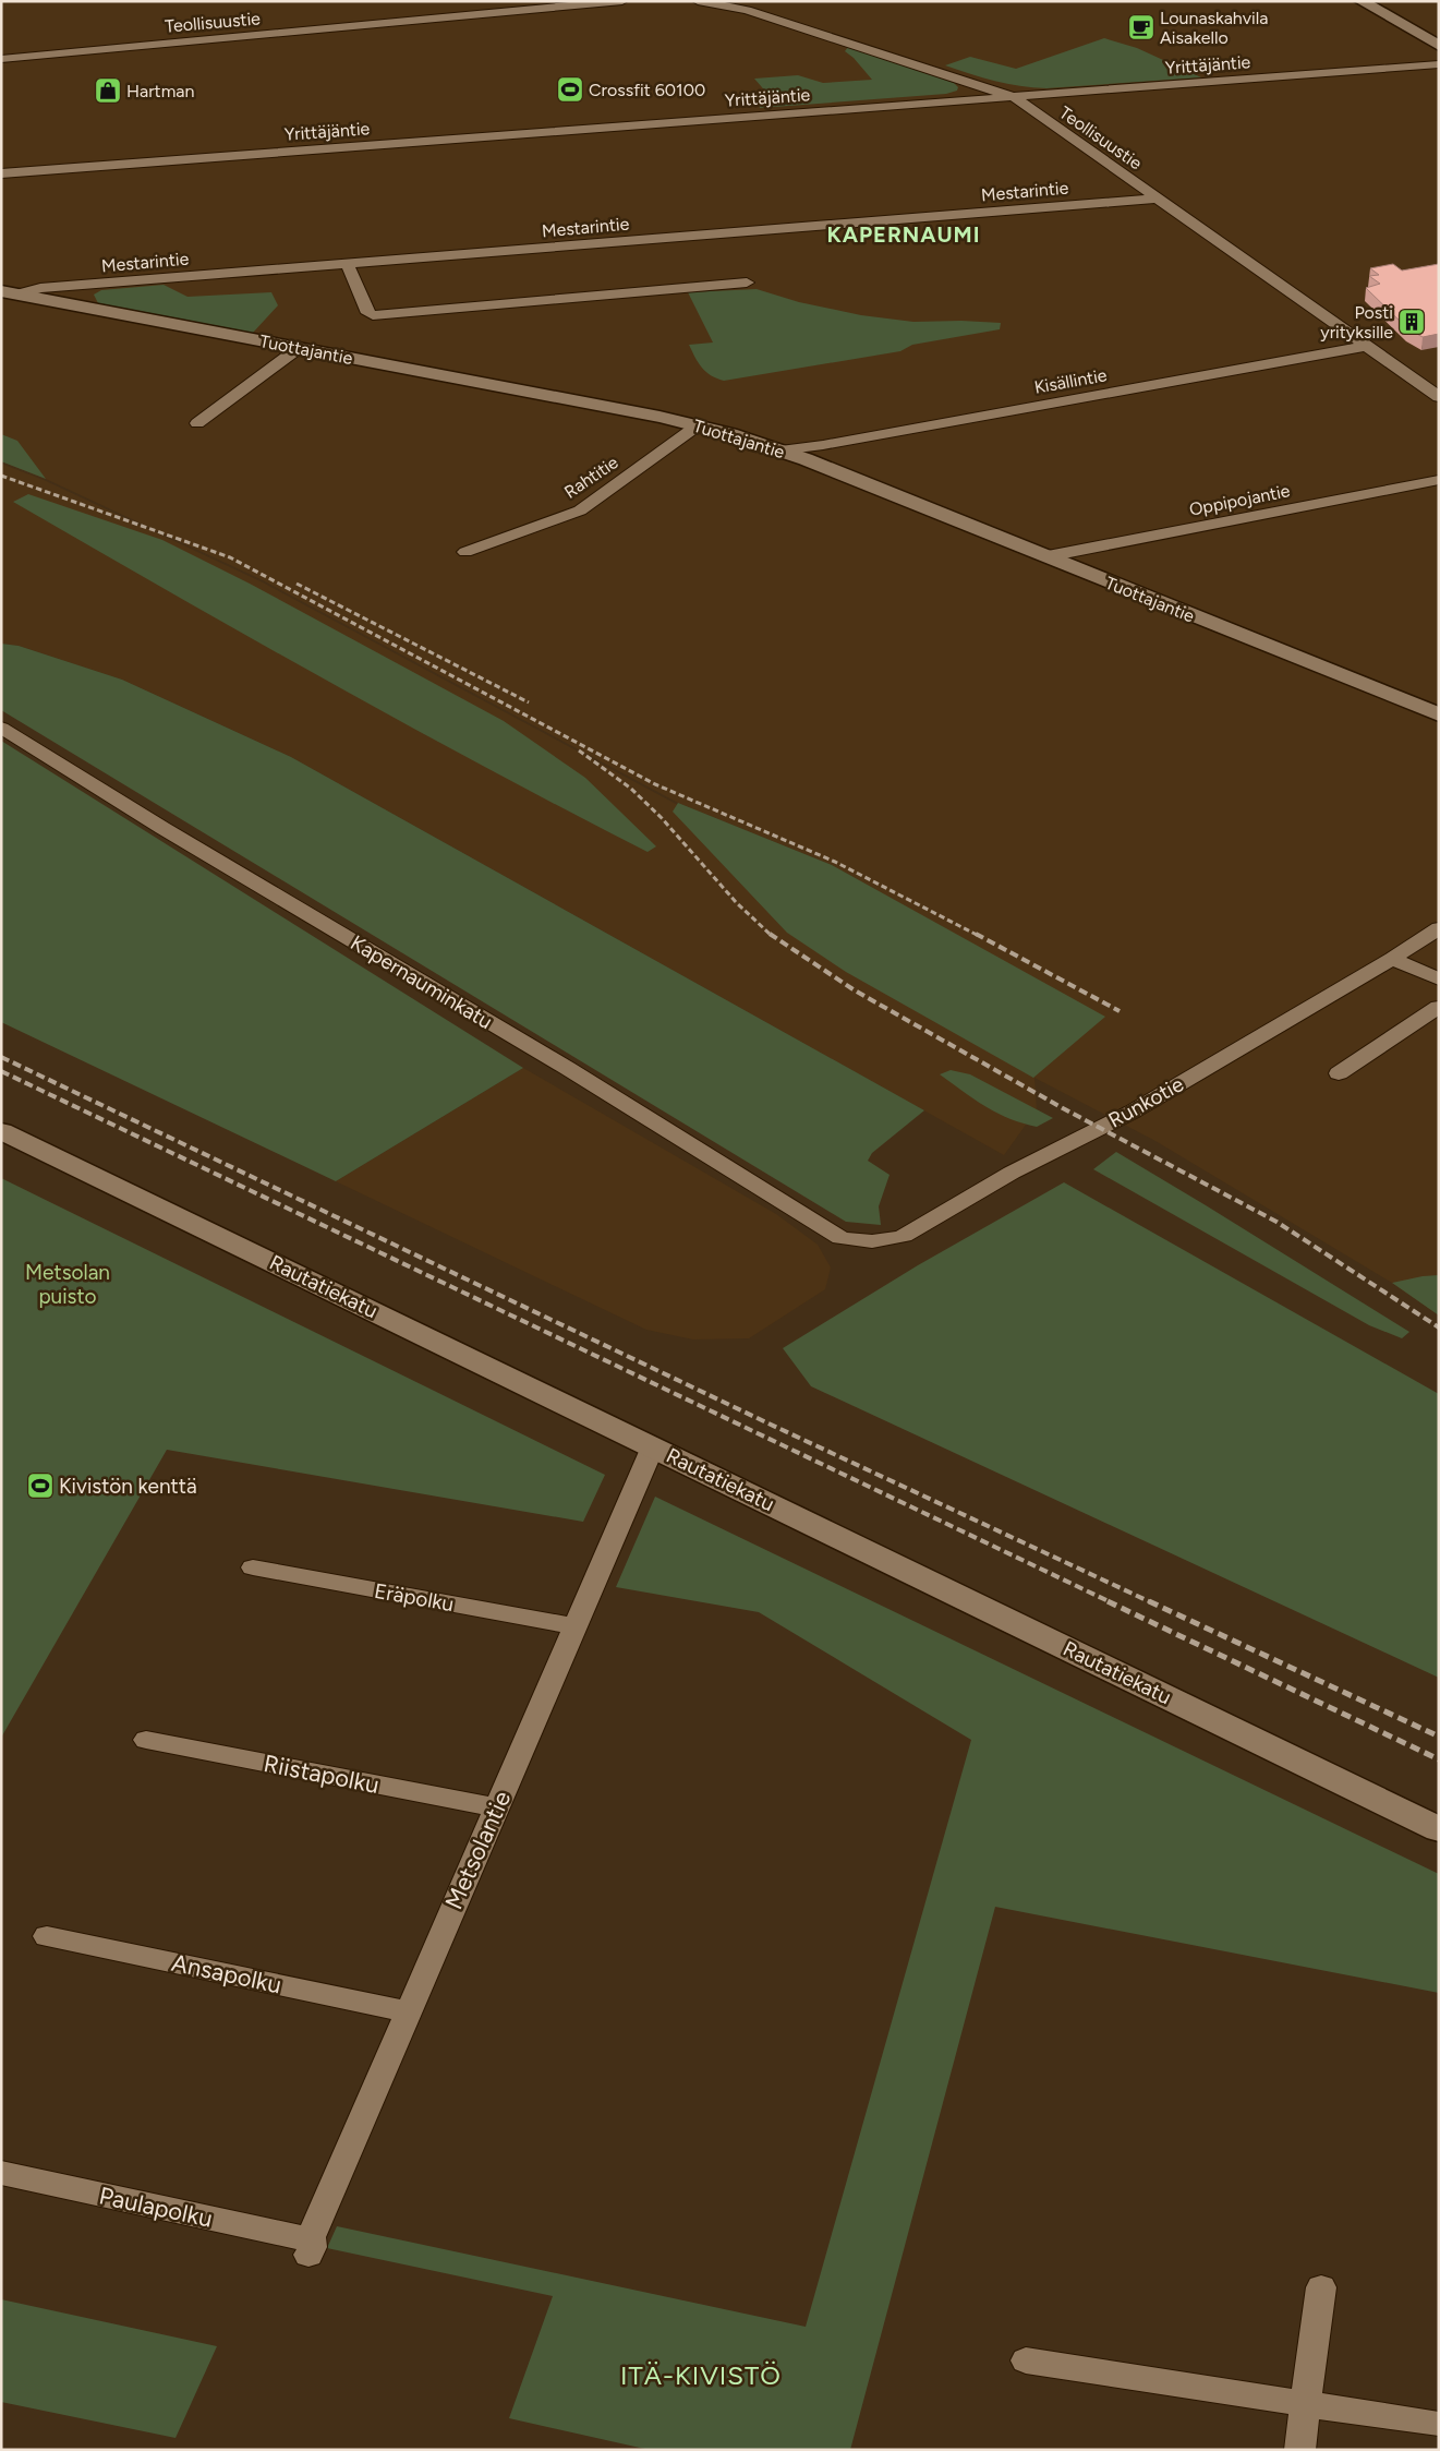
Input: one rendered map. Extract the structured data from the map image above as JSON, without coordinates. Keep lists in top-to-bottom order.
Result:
{
  "streets": {
    "street": [
      "Teollisuustie",
      "Yrittäjäntie",
      "Mestarintie",
      "Tuottajantie",
      "Kisällintie",
      "Rahtitie",
      "Oppipojantie",
      "Kapernauminkatu",
      "Runkotie",
      "Rautatiekatu",
      "Eräpolku",
      "Riistapolku",
      "Metsolantie",
      "Ansapolku",
      "Paulapolku"
    ]
  },
  "crossings": [
    ["Teollisuustie", "Yrittäjäntie"],
    ["Teollisuustie", "Mestarintie"],
    ["Teollisuustie", "Kisällintie"],
    ["Mestarintie", "Tuottajantie"],
    ["Tuottajantie", "Kisällintie"],
    ["Tuottajantie", "Rahtitie"],
    ["Tuottajantie", "Oppipojantie"],
    ["Kapernauminkatu", "Runkotie"],
    ["Rautatiekatu", "Metsolantie"],
    ["Eräpolku", "Metsolantie"],
    ["Riistapolku", "Metsolantie"],
    ["Metsolantie", "Ansapolku"],
    ["Metsolantie", "Paulapolku"]
  ],
  "districts": ["KAPERNAUMI", "ITÄ-KIVISTÖ"],
  "parks": ["Metsolan puisto"],
  "places": {
    "cafe": ["Lounaskahvila Aisakello"],
    "sports": ["Crossfit 60100", "Kivistön kenttä"],
    "shop": ["Hartman"],
    "building": ["Posti yrityksille"]
  }
}
